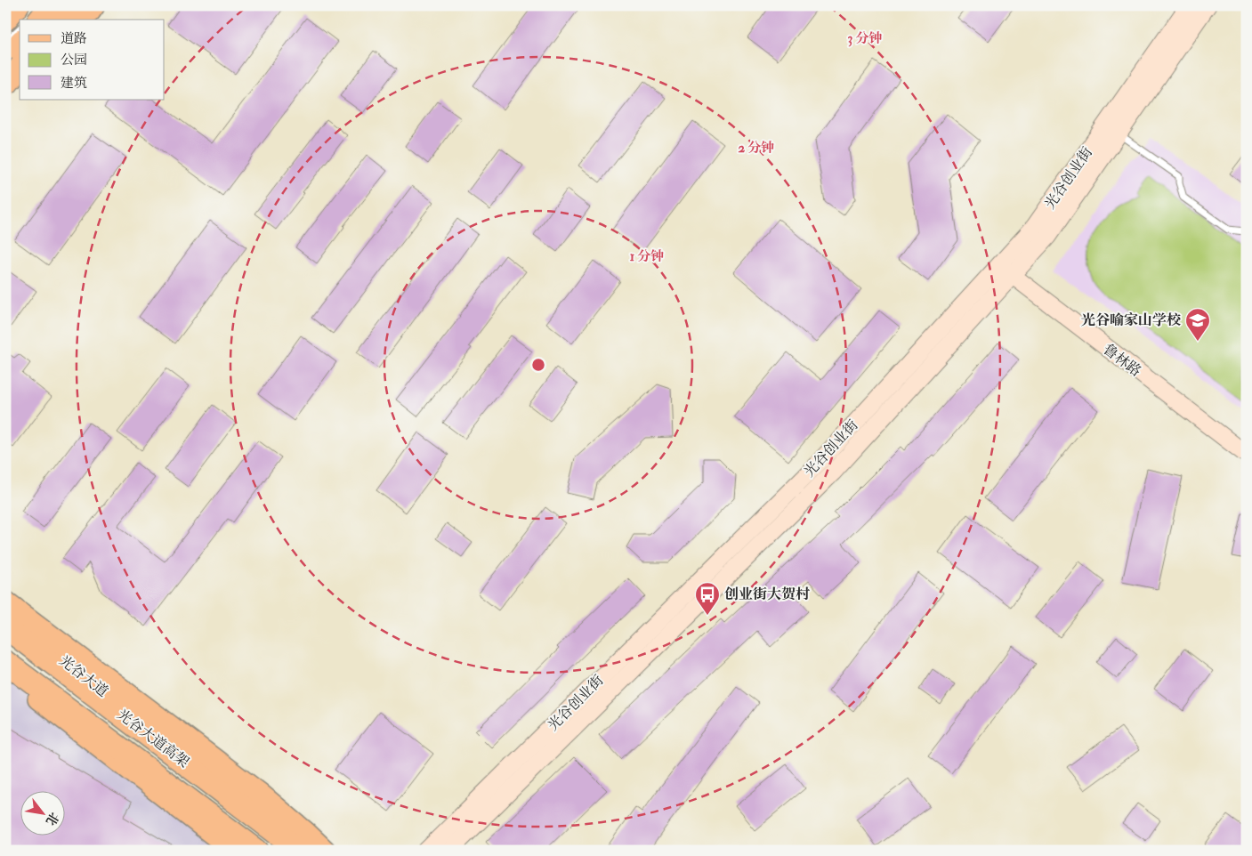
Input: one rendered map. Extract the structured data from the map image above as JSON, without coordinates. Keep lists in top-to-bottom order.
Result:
{
  "streets": {
    "highway": ["光谷大道高架"],
    "main road": ["光谷创业街", "鲁林路", "光谷大道"]
  },
  "crossings": [
    ["光谷创业街", "鲁林路"]
  ],
  "places": {
    "school or university": ["光谷喻家山学校"],
    "bus stop": ["创业街大贺村"]
  },
  "legend": ["道路", "公园", "建筑"],
  "north": "bottom right",
  "rings": ["3 分钟", "2 分钟", "1 分钟"]
}
